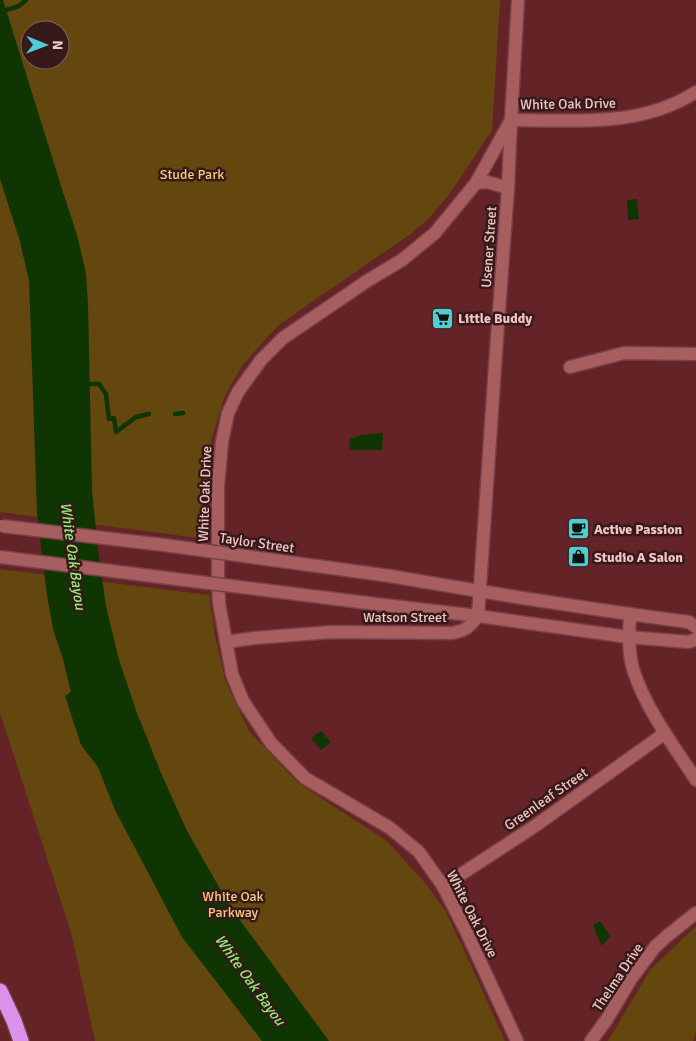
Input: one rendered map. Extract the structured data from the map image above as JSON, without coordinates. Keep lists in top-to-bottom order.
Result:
{
  "streets": {
    "street": [
      "White Oak Drive",
      "Usener Street",
      "Taylor Street",
      "Watson Street",
      "Greenleaf Street",
      "Thelma Drive"
    ]
  },
  "crossings": [
    ["White Oak Drive", "Usener Street"],
    ["White Oak Drive", "Watson Street"],
    ["White Oak Drive", "Greenleaf Street"],
    ["Usener Street", "Taylor Street"],
    ["Usener Street", "Watson Street"]
  ],
  "water": ["White Oak Bayou"],
  "parks": ["Stude Park", "White Oak Parkway"],
  "places": {
    "supermarket": ["Little Buddy"],
    "cafe": ["Active Passion"],
    "shop": ["Studio A Salon"]
  },
  "north": "right"
}
